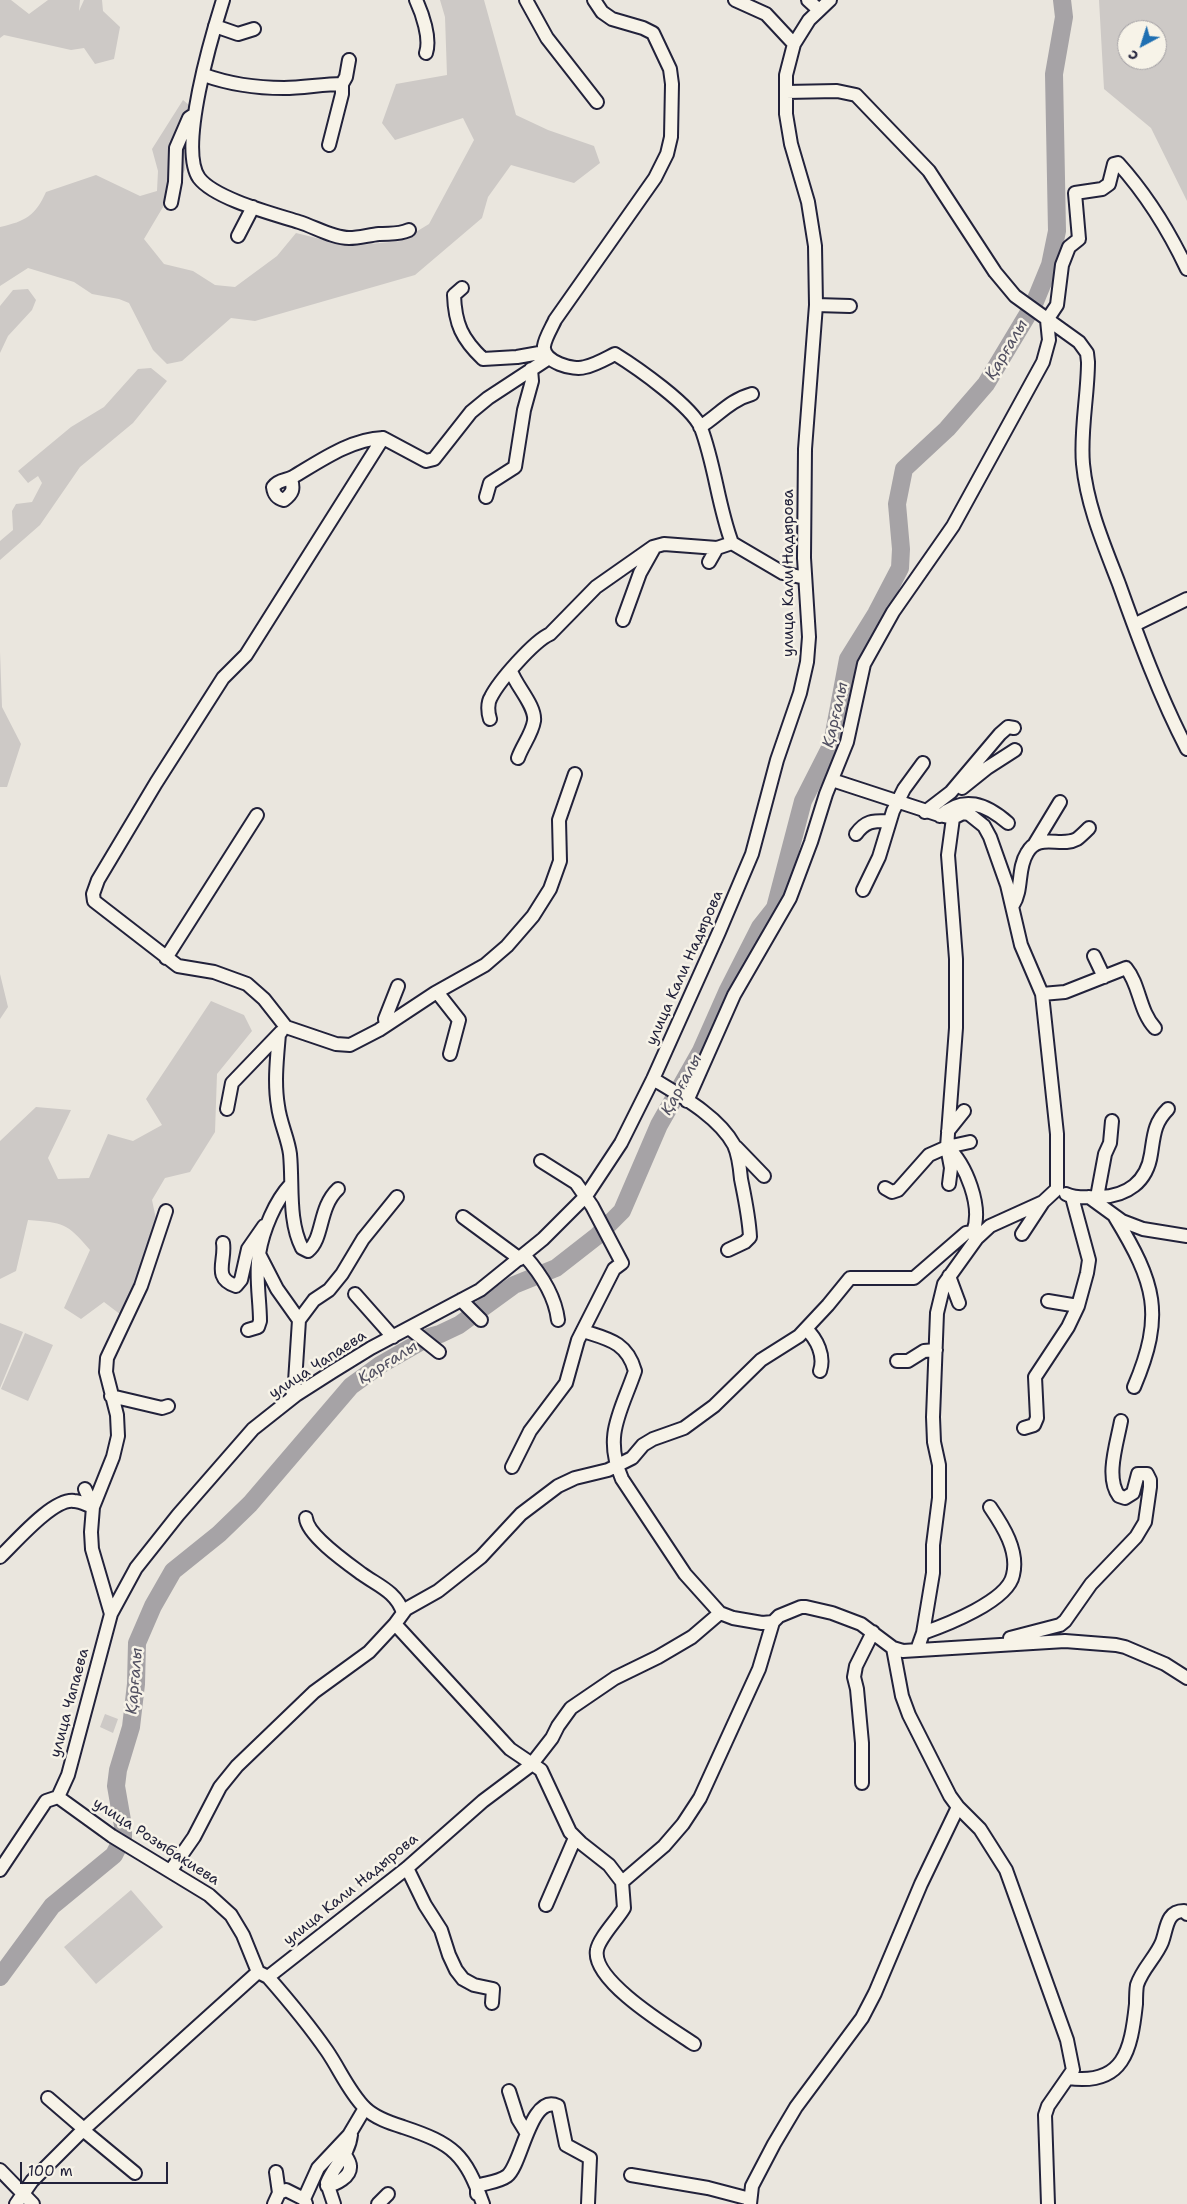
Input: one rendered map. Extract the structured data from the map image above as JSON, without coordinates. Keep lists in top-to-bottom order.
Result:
{
  "streets": {
    "street": ["улица Кали Надырова", "улица Чапаева", "улица Розыбакиева"]
  },
  "crossings": [
    ["улица Кали Надырова", "улица Чапаева"],
    ["улица Кали Надырова", "улица Розыбакиева"],
    ["улица Чапаева", "улица Розыбакиева"]
  ],
  "water": ["Қарғалы"],
  "scale_bar": "100 m",
  "north": "bottom left"
}
